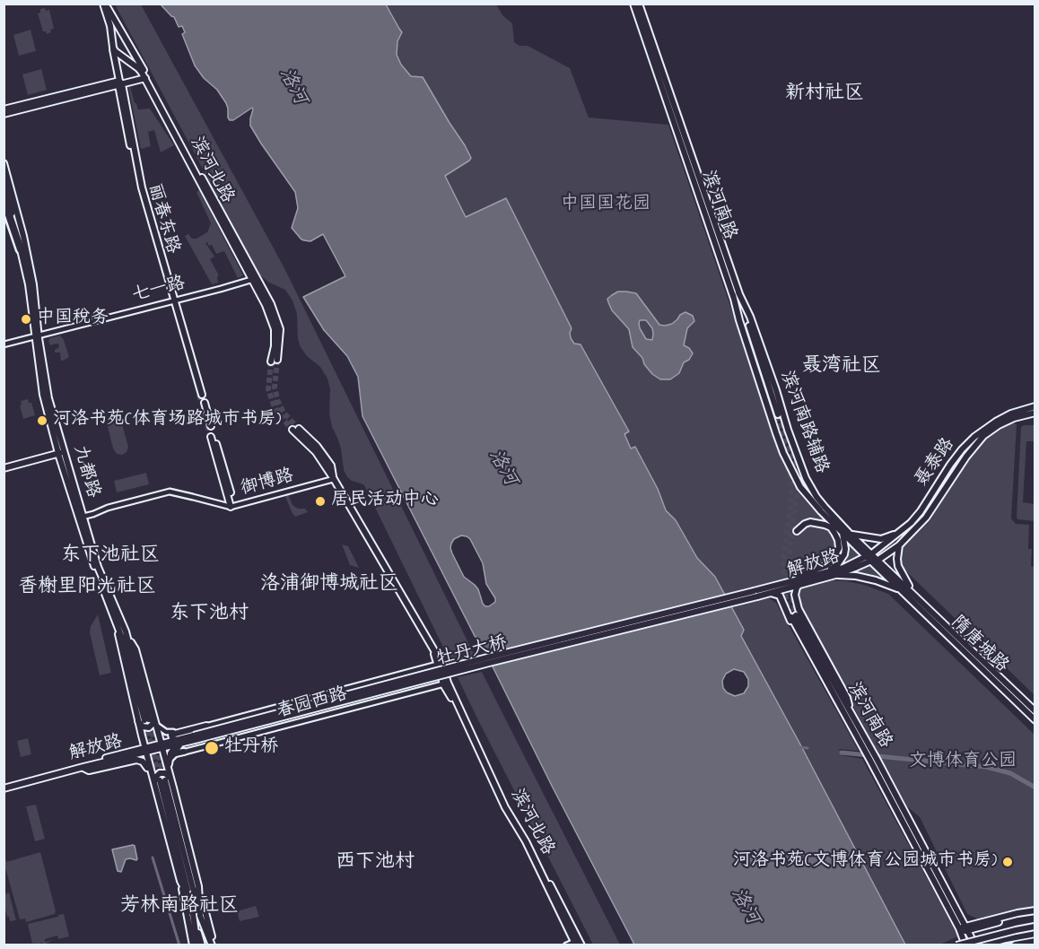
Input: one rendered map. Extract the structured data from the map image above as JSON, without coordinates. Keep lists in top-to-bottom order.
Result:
{
  "streets": {
    "main road": [
      "滨河北路",
      "滨河南路",
      "丽春东路",
      "滨河南路辅路",
      "聂泰路",
      "九都路",
      "解放路",
      "隋唐城路",
      "牡丹大桥"
    ],
    "street": ["七一路", "御博路", "春园西路"]
  },
  "crossings": [
    ["滨河北路", "丽春东路"],
    ["滨河北路", "七一路"],
    ["滨河北路", "御博路"],
    ["滨河北路", "春园西路"],
    ["滨河南路", "滨河南路辅路"],
    ["丽春东路", "七一路"],
    ["七一路", "九都路"],
    ["滨河南路辅路", "聂泰路"],
    ["滨河南路辅路", "解放路"],
    ["滨河南路辅路", "隋唐城路"],
    ["聂泰路", "解放路"],
    ["九都路", "御博路"],
    ["解放路", "牡丹大桥"]
  ],
  "districts": [
    "新村社区",
    "聂湾社区",
    "东下池社区",
    "洛浦御博城社区",
    "香榭里阳光社区",
    "东下池村",
    "西下池村",
    "芳林南路社区"
  ],
  "water": ["洛河"],
  "parks": ["中国国花园", "文博体育公园"],
  "places": [
    "中国税务",
    "河洛书苑(体育场路城市书房)",
    "居民活动中心",
    "牡丹桥",
    "河洛书苑(文博体育公园城市书房)"
  ]
}
